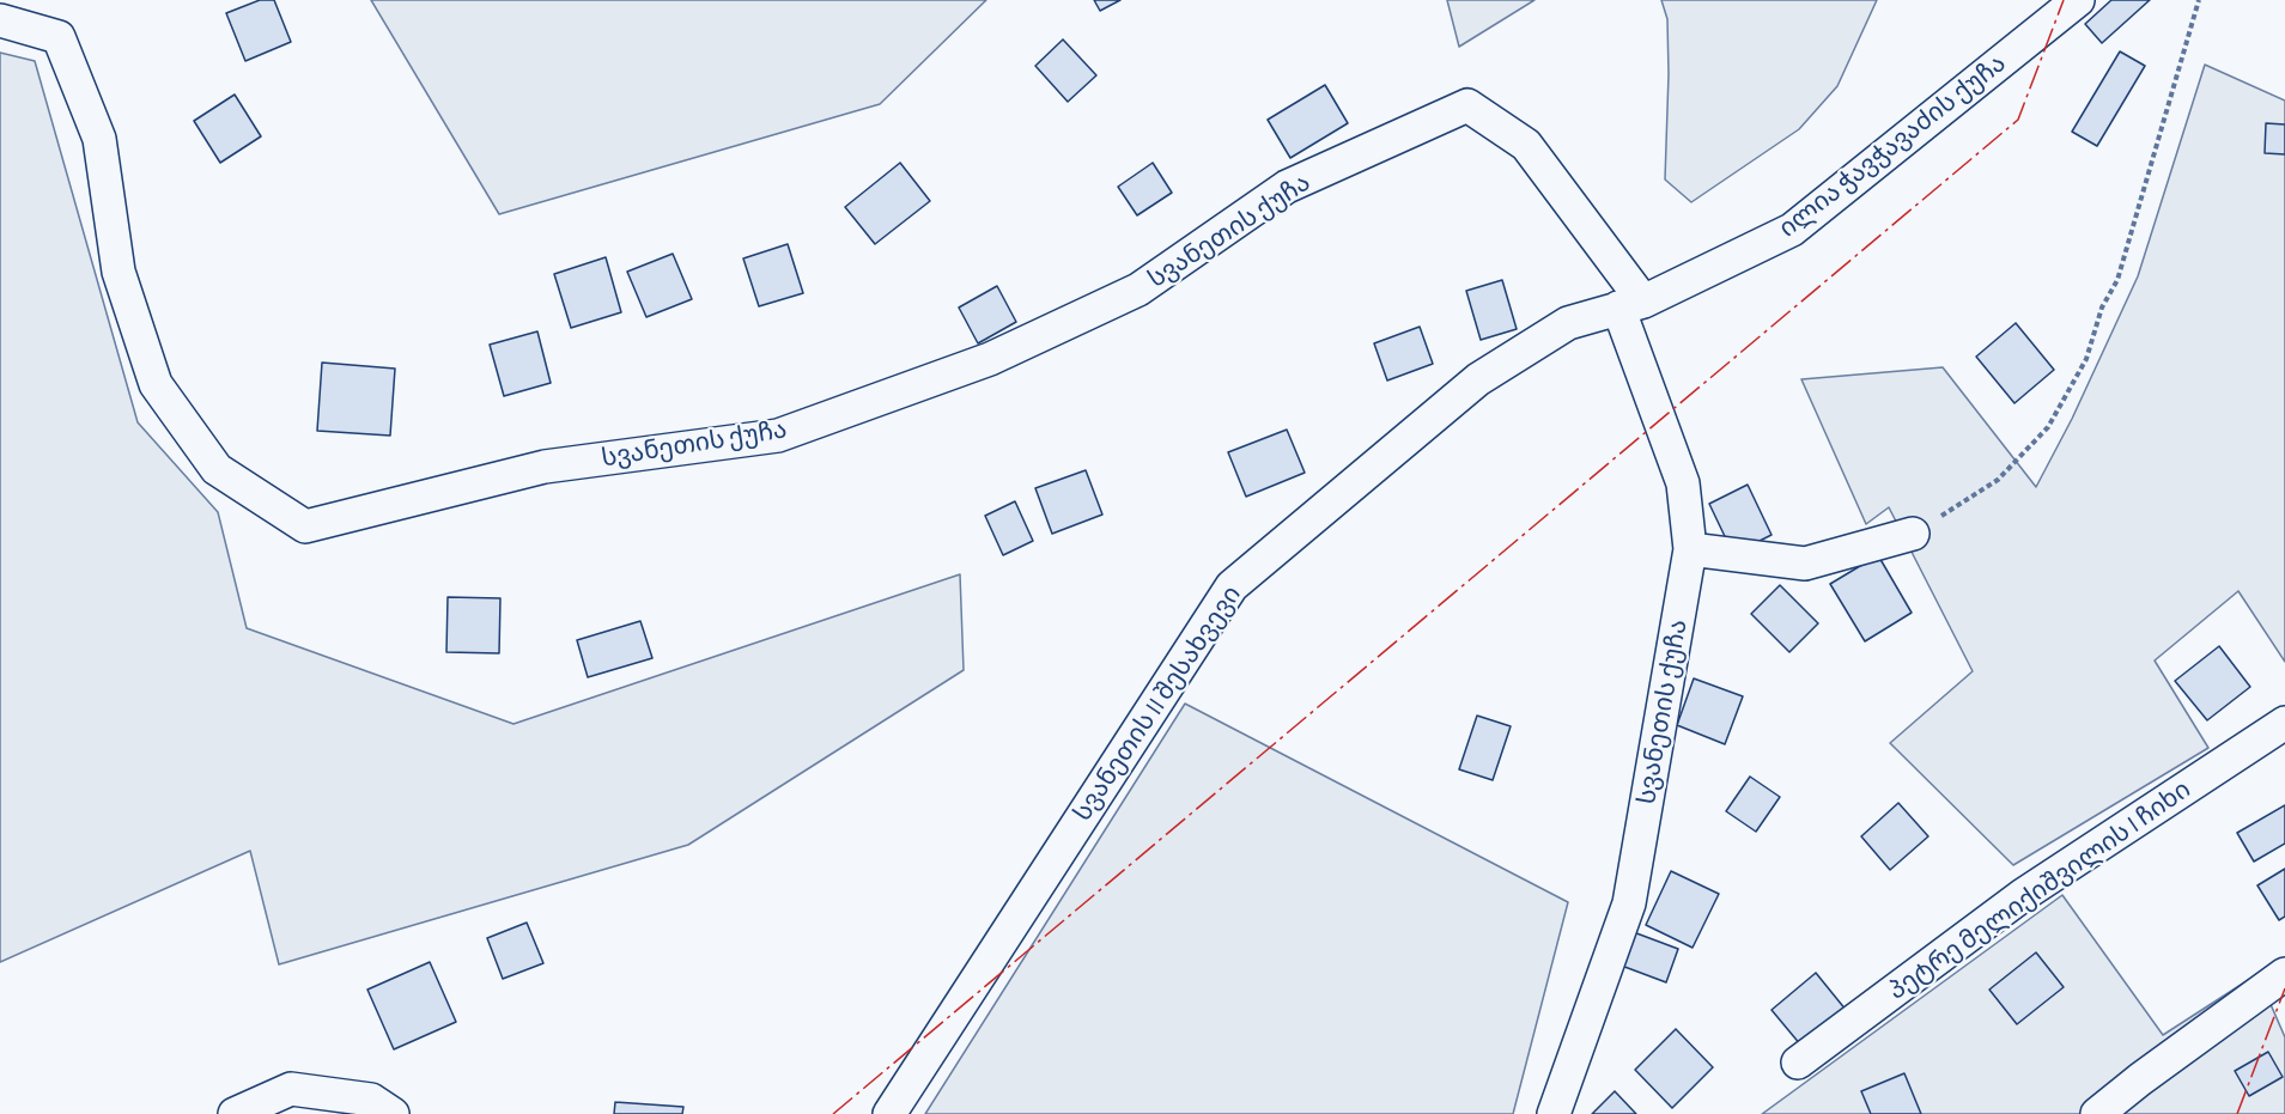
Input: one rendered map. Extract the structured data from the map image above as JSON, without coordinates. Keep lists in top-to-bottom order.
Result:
{
  "streets": {
    "street": [
      "ილია ჭავჭავაძის ქუჩა",
      "სვანეთის ქუჩა",
      "სვანეთის II შესახვევი",
      "პეტრე მელიქიშვილის I ჩიხი"
    ]
  },
  "crossings": [
    ["ილია ჭავჭავაძის ქუჩა", "სვანეთის ქუჩა"],
    ["ილია ჭავჭავაძის ქუჩა", "სვანეთის II შესახვევი"],
    ["სვანეთის ქუჩა", "სვანეთის II შესახვევი"]
  ]
}
